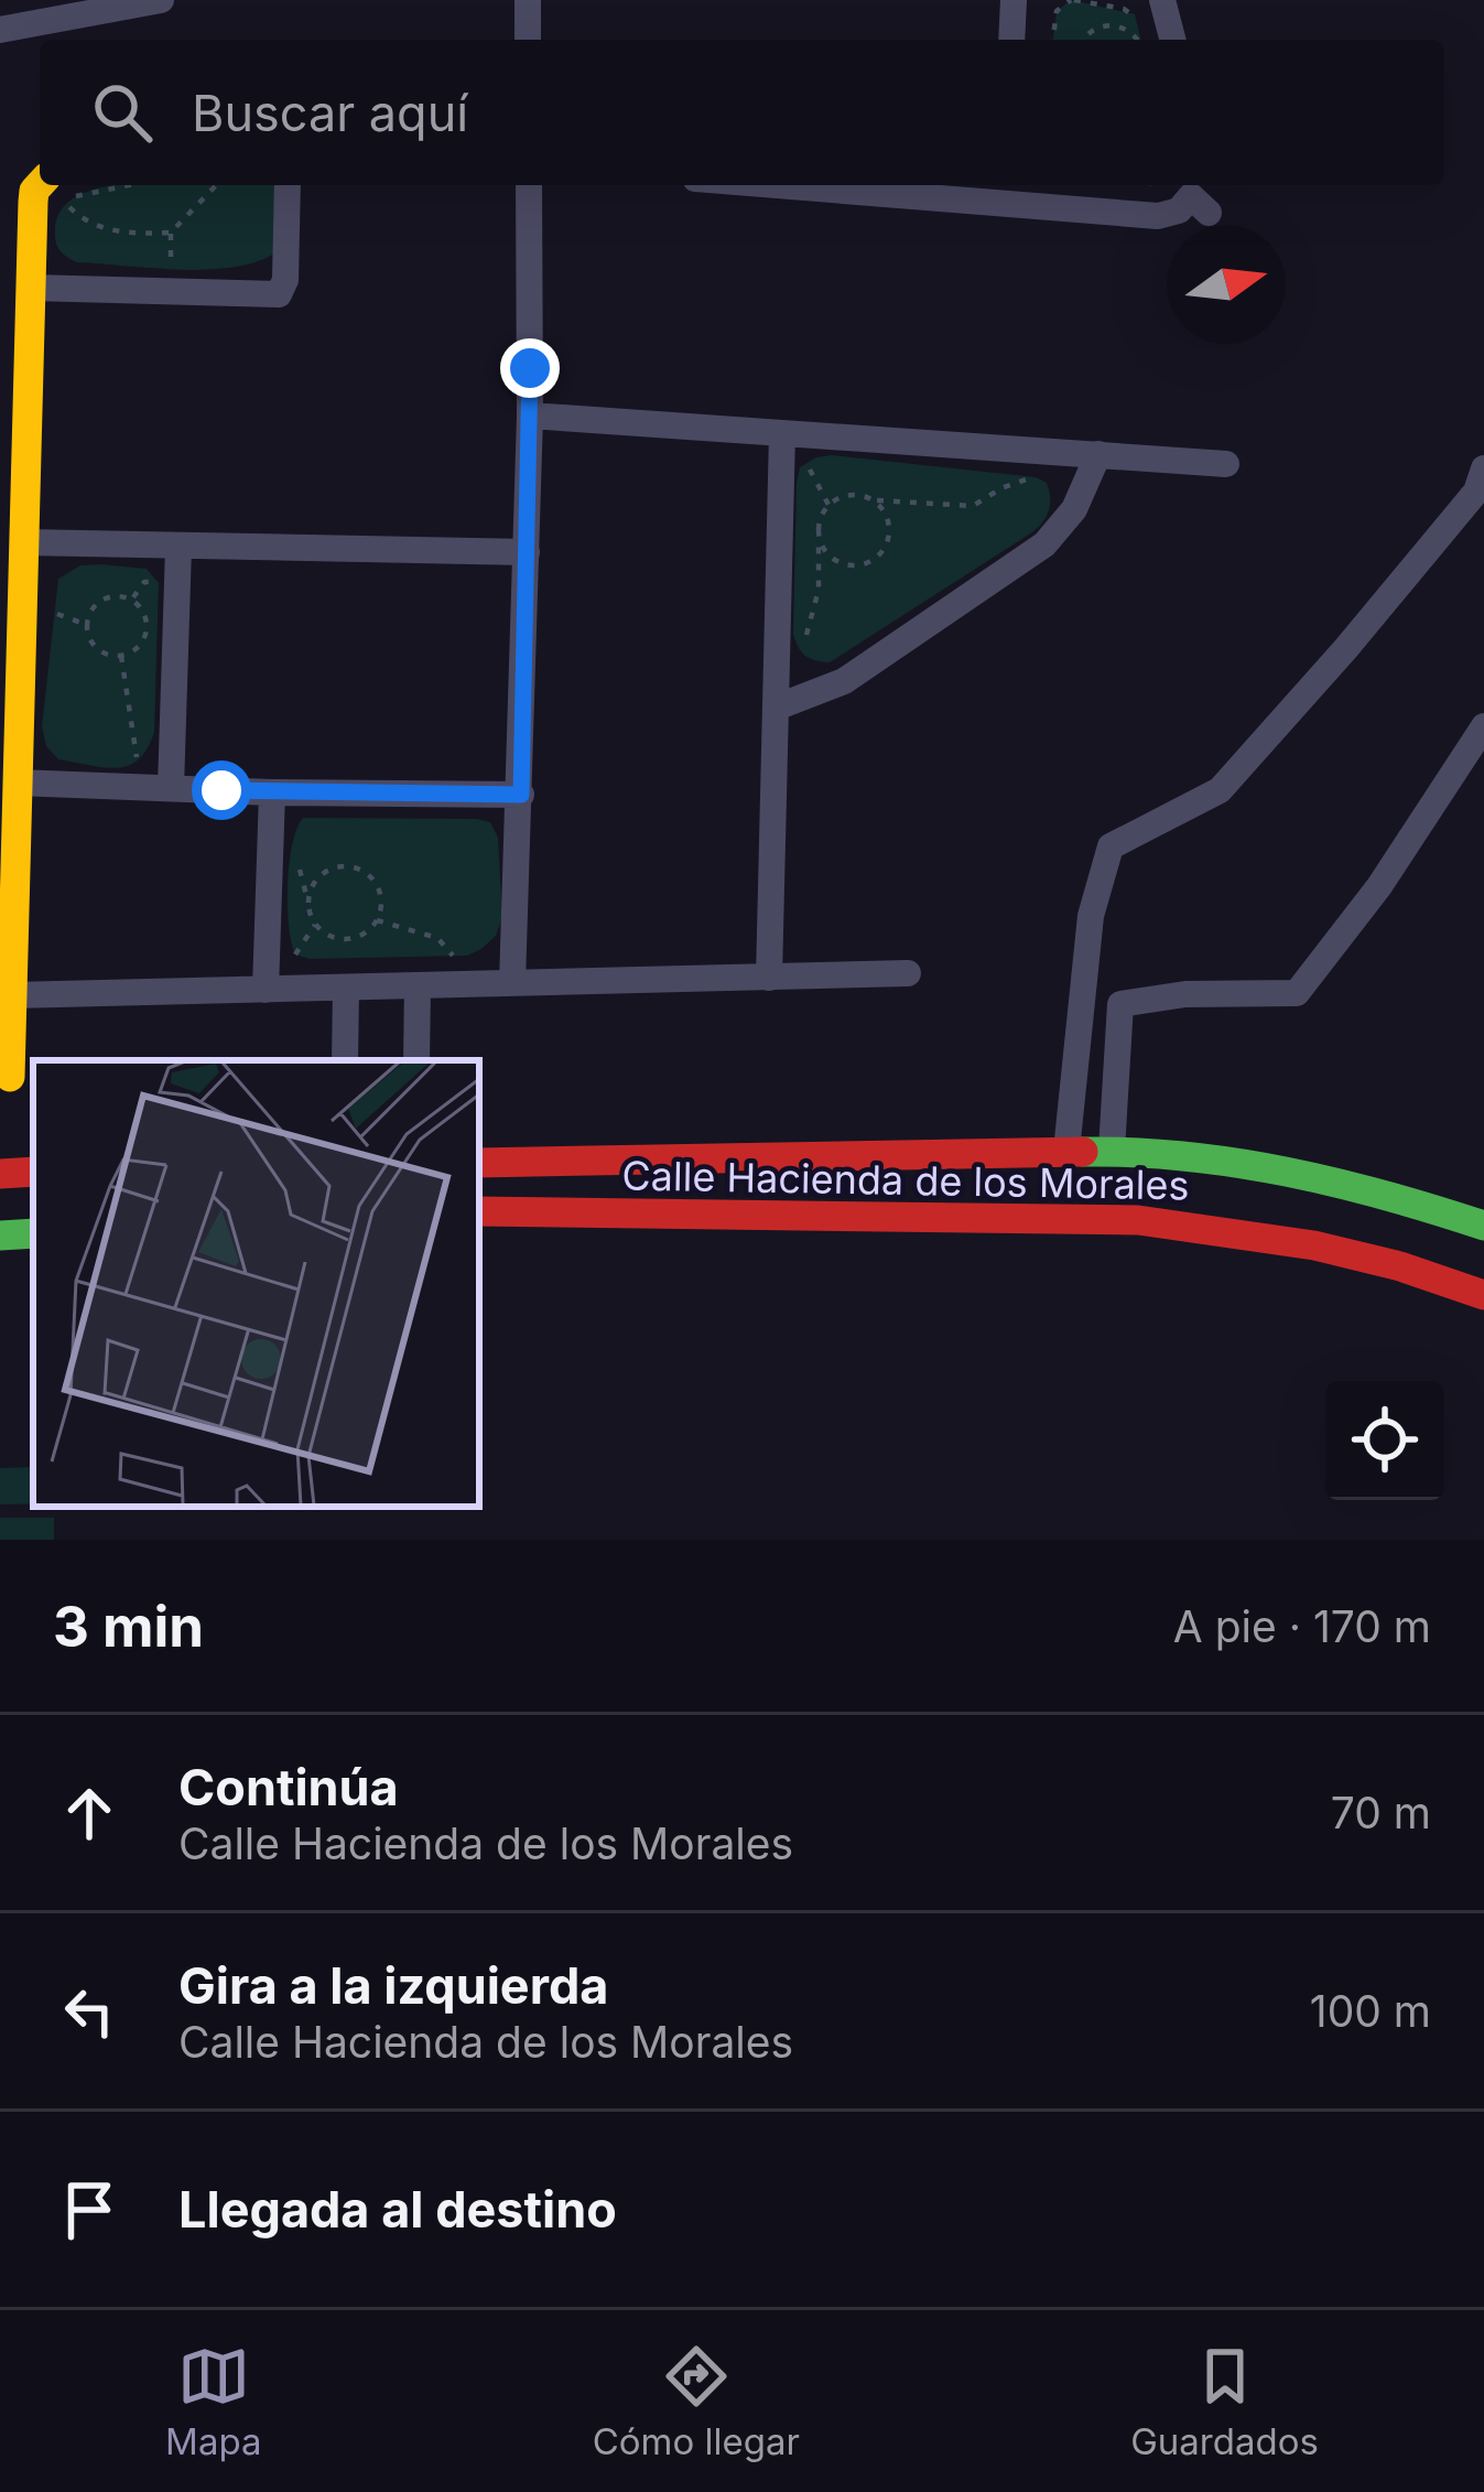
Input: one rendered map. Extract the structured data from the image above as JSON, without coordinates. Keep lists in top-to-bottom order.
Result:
{
  "streets": {
    "street": ["Calle Hacienda de los Morales"]
  },
  "north": "right",
  "page": {
    "search": "Buscar aquí",
    "heading": ["3 min", "A pie · 170 m"],
    "list": [
      ["Continúa", "Calle Hacienda de los Morales", "70 m"],
      ["Gira a la izquierda", "Calle Hacienda de los Morales", "100 m"],
      "Llegada al destino"
    ],
    "nav": ["Mapa", "Cómo llegar", "Guardados"]
  }
}
